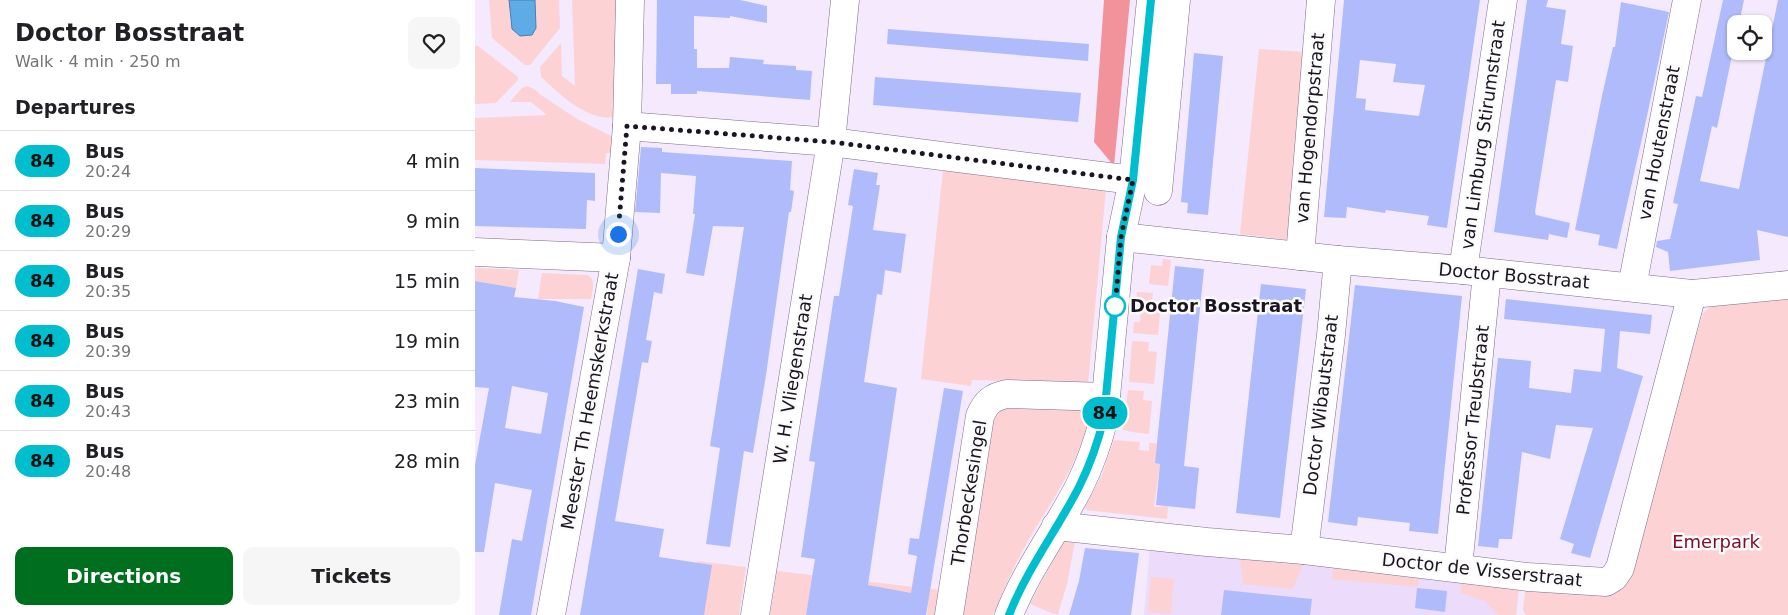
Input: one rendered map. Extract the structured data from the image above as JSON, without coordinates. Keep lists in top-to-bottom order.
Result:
{
  "streets": {
    "street": [
      "van Hogendorpstraat",
      "van Limburg Stirumstraat",
      "van Houtenstraat",
      "Doctor Bosstraat",
      "W. H. Vliegenstraat",
      "Meester Th Heemskerkstraat",
      "Doctor Wibautstraat",
      "Professor Treubstraat",
      "Thorbeckesingel",
      "Doctor de Visserstraat"
    ]
  },
  "crossings": [
    ["van Hogendorpstraat", "Doctor Bosstraat"],
    ["van Limburg Stirumstraat", "Doctor Bosstraat"],
    ["van Limburg Stirumstraat", "Professor Treubstraat"],
    ["van Houtenstraat", "Doctor Bosstraat"],
    ["Doctor Bosstraat", "Doctor Wibautstraat"],
    ["Doctor Bosstraat", "Professor Treubstraat"],
    ["Doctor Bosstraat", "Doctor de Visserstraat"],
    ["Doctor Wibautstraat", "Doctor de Visserstraat"],
    ["Professor Treubstraat", "Doctor de Visserstraat"]
  ],
  "parks": ["Emerpark"],
  "places": ["Doctor Bosstraat"],
  "lines": ["bus line 84"],
  "page": {
    "heading": [
      ["Doctor Bosstraat", "Walk · 4 min · 250 m"],
      "Departures"
    ],
    "on_map": "84",
    "list": [
      {
        "mark": "84",
        "name": "Bus",
        "note": "20:24",
        "value": "4 min"
      },
      {
        "mark": "84",
        "name": "Bus",
        "note": "20:29",
        "value": "9 min"
      },
      {
        "mark": "84",
        "name": "Bus",
        "note": "20:35",
        "value": "15 min"
      },
      {
        "mark": "84",
        "name": "Bus",
        "note": "20:39",
        "value": "19 min"
      },
      {
        "mark": "84",
        "name": "Bus",
        "note": "20:43",
        "value": "23 min"
      },
      {
        "mark": "84",
        "name": "Bus",
        "note": "20:48",
        "value": "28 min"
      }
    ],
    "buttons": ["Directions", "Tickets"]
  }
}
